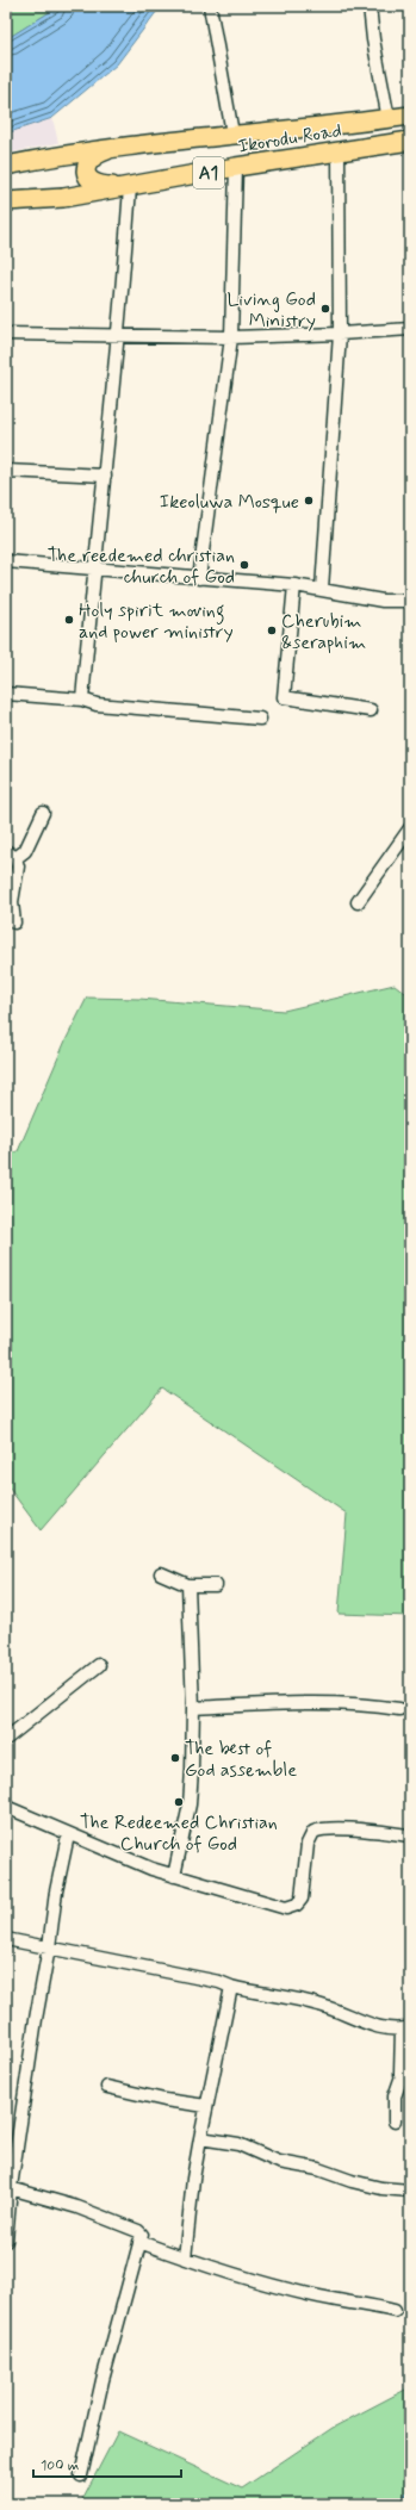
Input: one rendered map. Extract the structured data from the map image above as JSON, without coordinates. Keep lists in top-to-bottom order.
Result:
{
  "streets": {
    "highway": ["Ikorodu Road", "A1"]
  },
  "places": [
    "Living God Ministry",
    "Ikeoluwa Mosque",
    "The reedemed christian church of God",
    "Holy spirit moving and power ministry",
    "Cherubim &seraphim",
    "The best of God assemble",
    "The Redeemed Christian Church of God"
  ],
  "scale_bar": "100 m"
}
